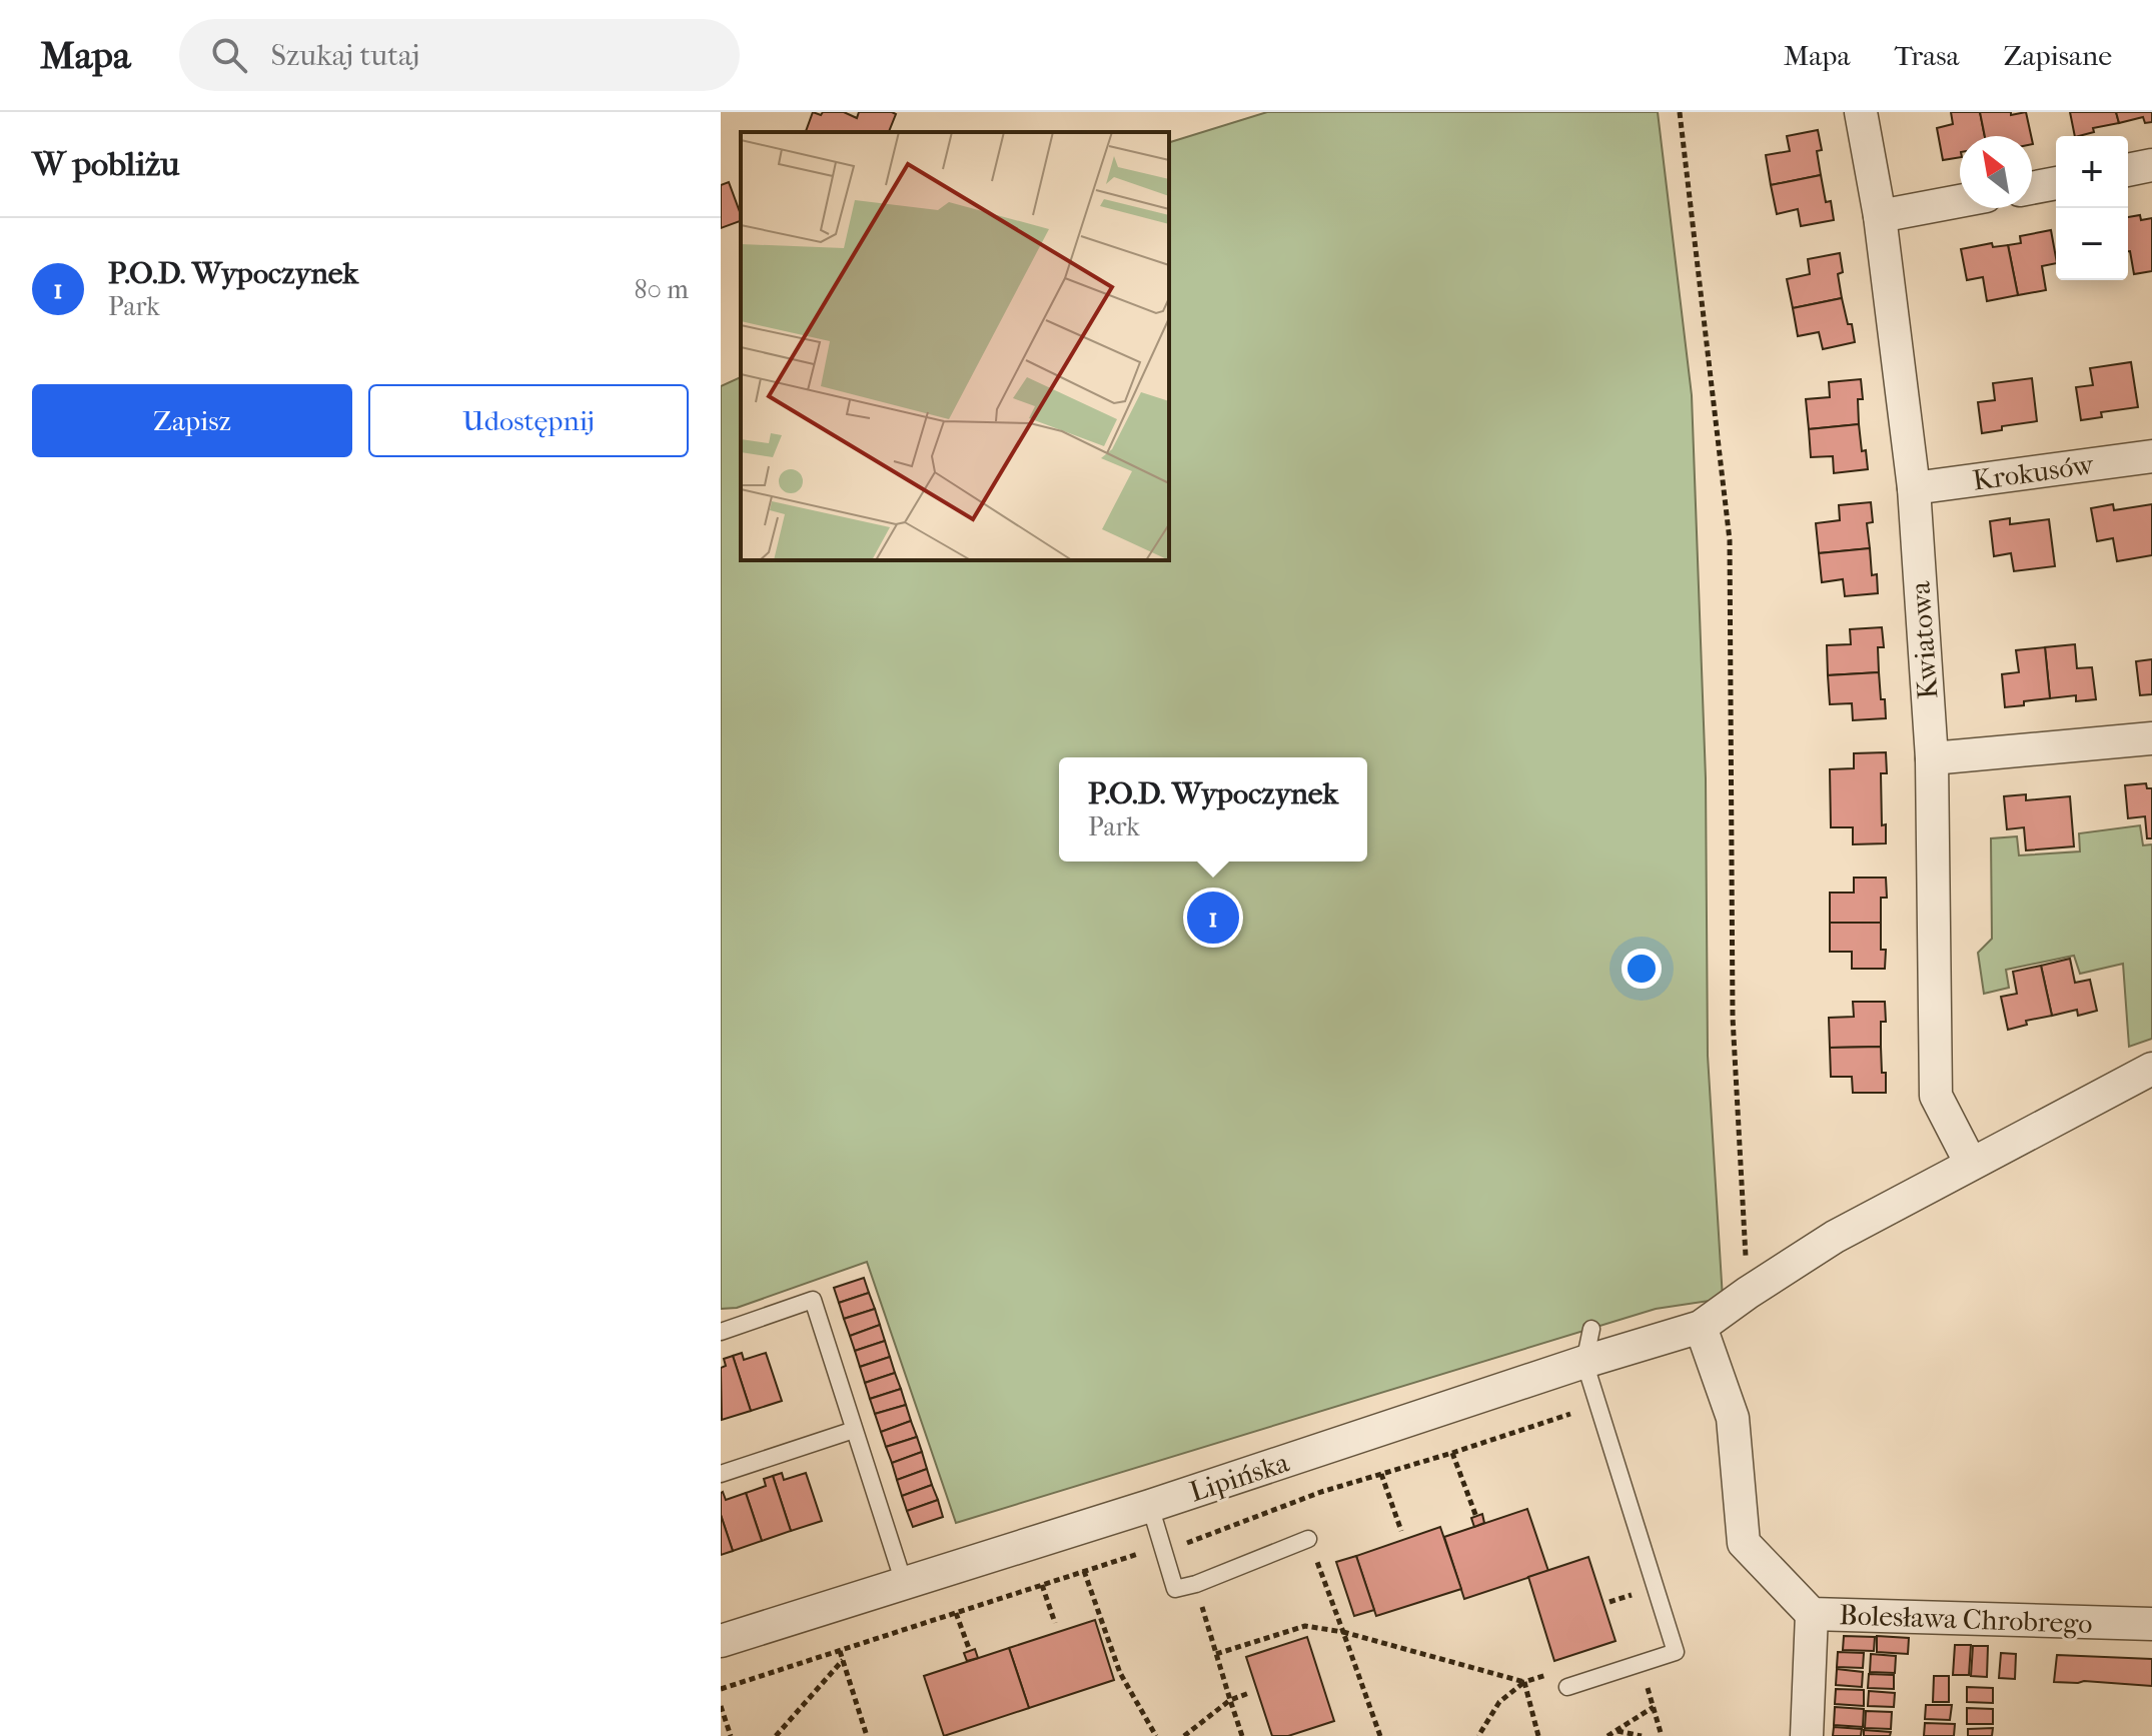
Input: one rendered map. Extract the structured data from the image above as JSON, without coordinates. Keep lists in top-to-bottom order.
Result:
{
  "streets": {
    "street": [
      "Krokusów",
      "Kwiatowa",
      "Lipińska",
      "Bolesława Chrobrego"
    ]
  },
  "crossings": [
    ["Krokusów", "Kwiatowa"],
    ["Kwiatowa", "Lipińska"],
    ["Lipińska", "Bolesława Chrobrego"]
  ],
  "north": "top left",
  "page": {
    "header": "Mapa",
    "search": "Szukaj tutaj",
    "nav": ["Mapa", "Trasa", "Zapisane"],
    "heading": "W pobliżu",
    "map_buttons": ["+", "−"],
    "list": [
      {
        "mark": "1",
        "name": "P.O.D. Wypoczynek",
        "note": "Park",
        "value": "80 m"
      }
    ],
    "buttons": ["Zapisz", "Udostępnij"],
    "popup": ["P.O.D. Wypoczynek", "Park"],
    "pins": "1"
  }
}
